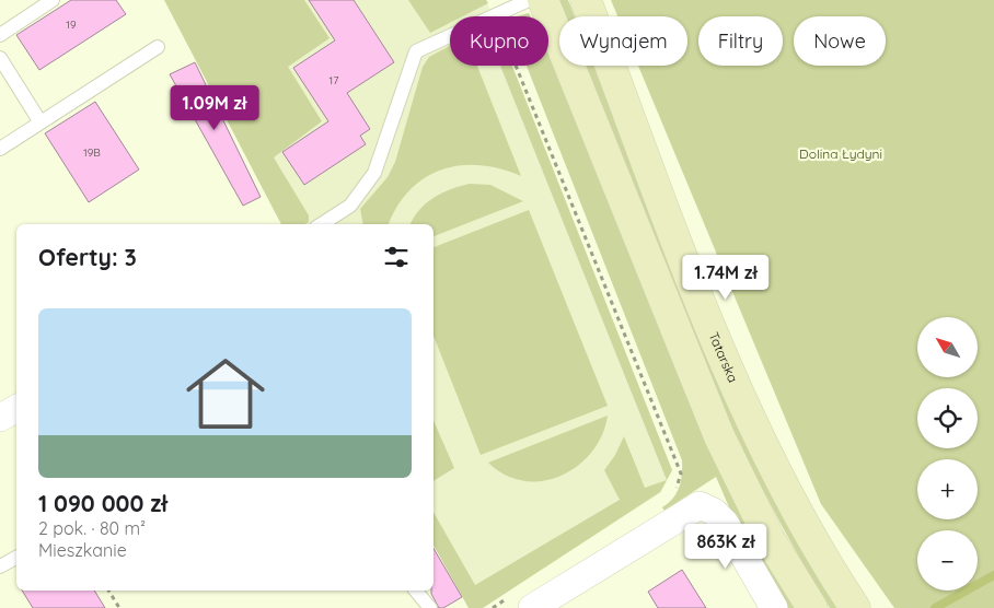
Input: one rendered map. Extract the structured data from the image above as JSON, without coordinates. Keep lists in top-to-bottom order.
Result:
{
  "streets": {
    "main road": ["Tatarska"]
  },
  "parks": ["Dolina Łydyni"],
  "house_numbers": ["19", "17", "19B"],
  "north": "top left",
  "page": {
    "chip": [
      "Kupno",
      "Wynajem",
      "Filtry",
      "Nowe"
    ],
    "price": ["1.09M zł", "1.74M zł", "863K zł"],
    "heading": "Oferty: 3",
    "list": [
      {
        "name": "1 090 000 zł",
        "note": "2 pok. · 80 m² · Mieszkanie"
      }
    ],
    "map_buttons": ["+", "−"]
  }
}
